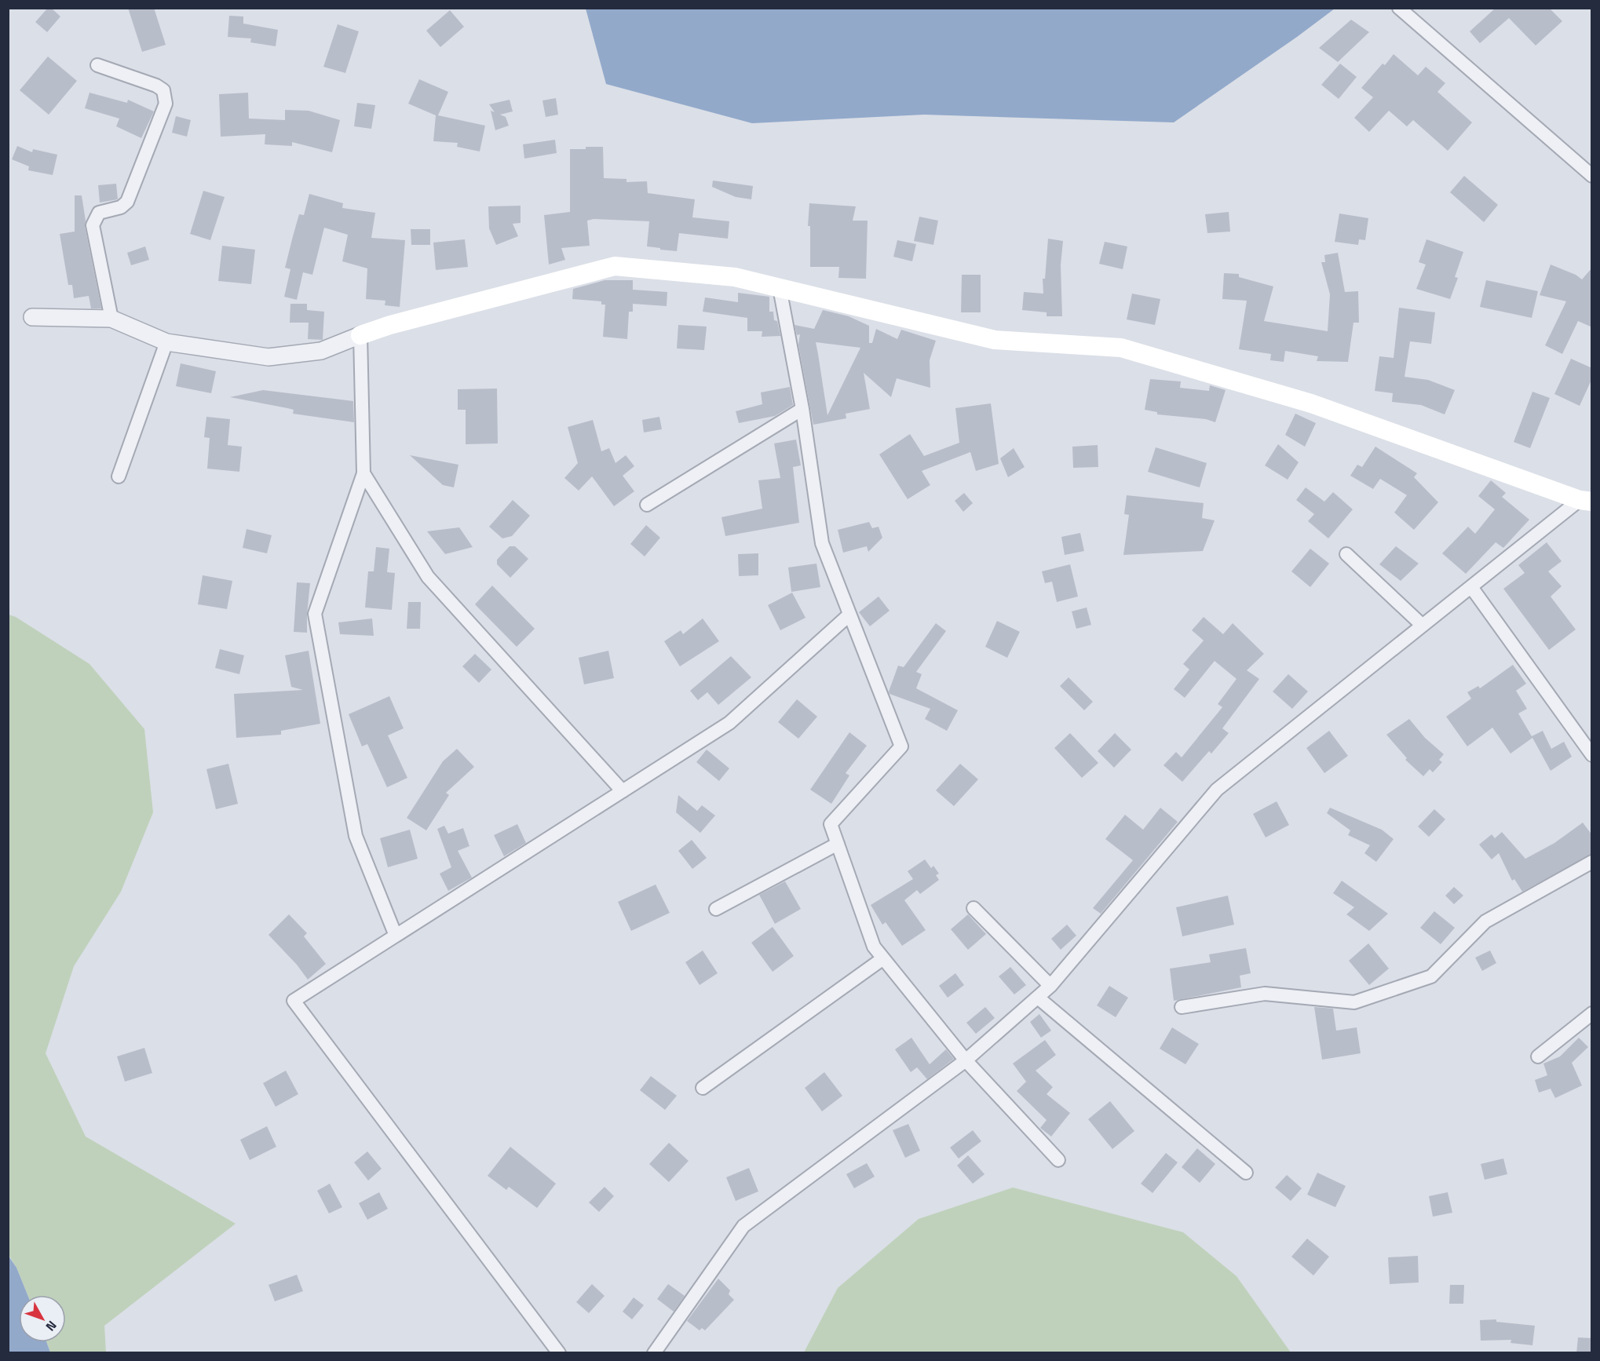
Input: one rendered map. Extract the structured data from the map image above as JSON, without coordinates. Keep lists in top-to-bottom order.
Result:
{
  "north": "bottom right"
}
